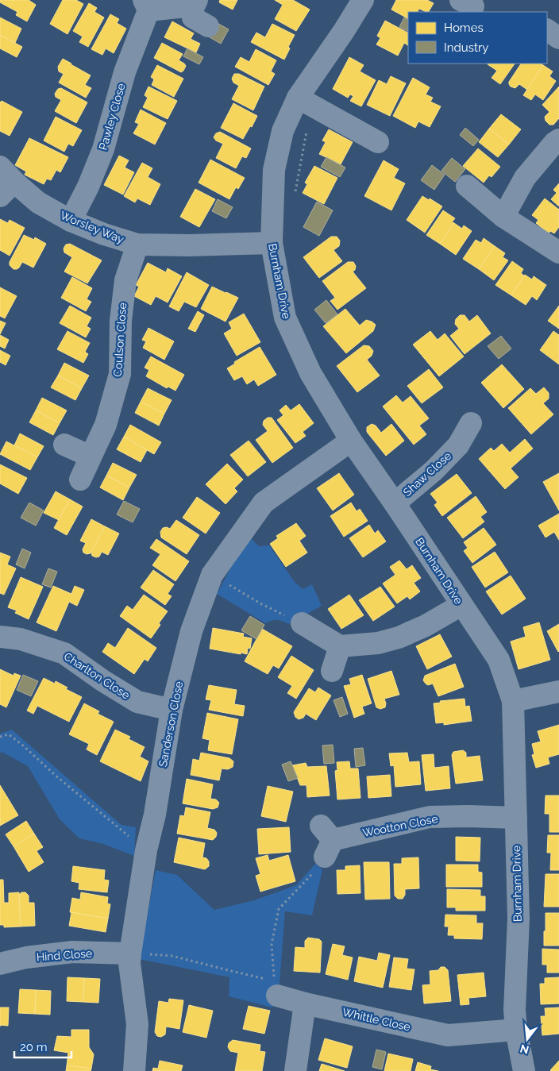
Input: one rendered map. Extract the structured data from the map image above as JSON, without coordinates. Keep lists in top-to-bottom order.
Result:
{
  "streets": {
    "street": [
      "Pawley Close",
      "Worsley Way",
      "Burnham Drive",
      "Coulson Close",
      "Shaw Close",
      "Charlton Close",
      "Sanderson Close",
      "Wootton Close",
      "Hind Close",
      "Whittle Close"
    ]
  },
  "crossings": [
    ["Pawley Close", "Worsley Way"],
    ["Worsley Way", "Burnham Drive"],
    ["Worsley Way", "Coulson Close"],
    ["Burnham Drive", "Shaw Close"],
    ["Burnham Drive", "Sanderson Close"],
    ["Burnham Drive", "Wootton Close"],
    ["Burnham Drive", "Whittle Close"],
    ["Charlton Close", "Sanderson Close"],
    ["Sanderson Close", "Hind Close"]
  ],
  "legend": ["Homes", "Industry"],
  "scale_bar": "20 m",
  "north": "bottom"
}
